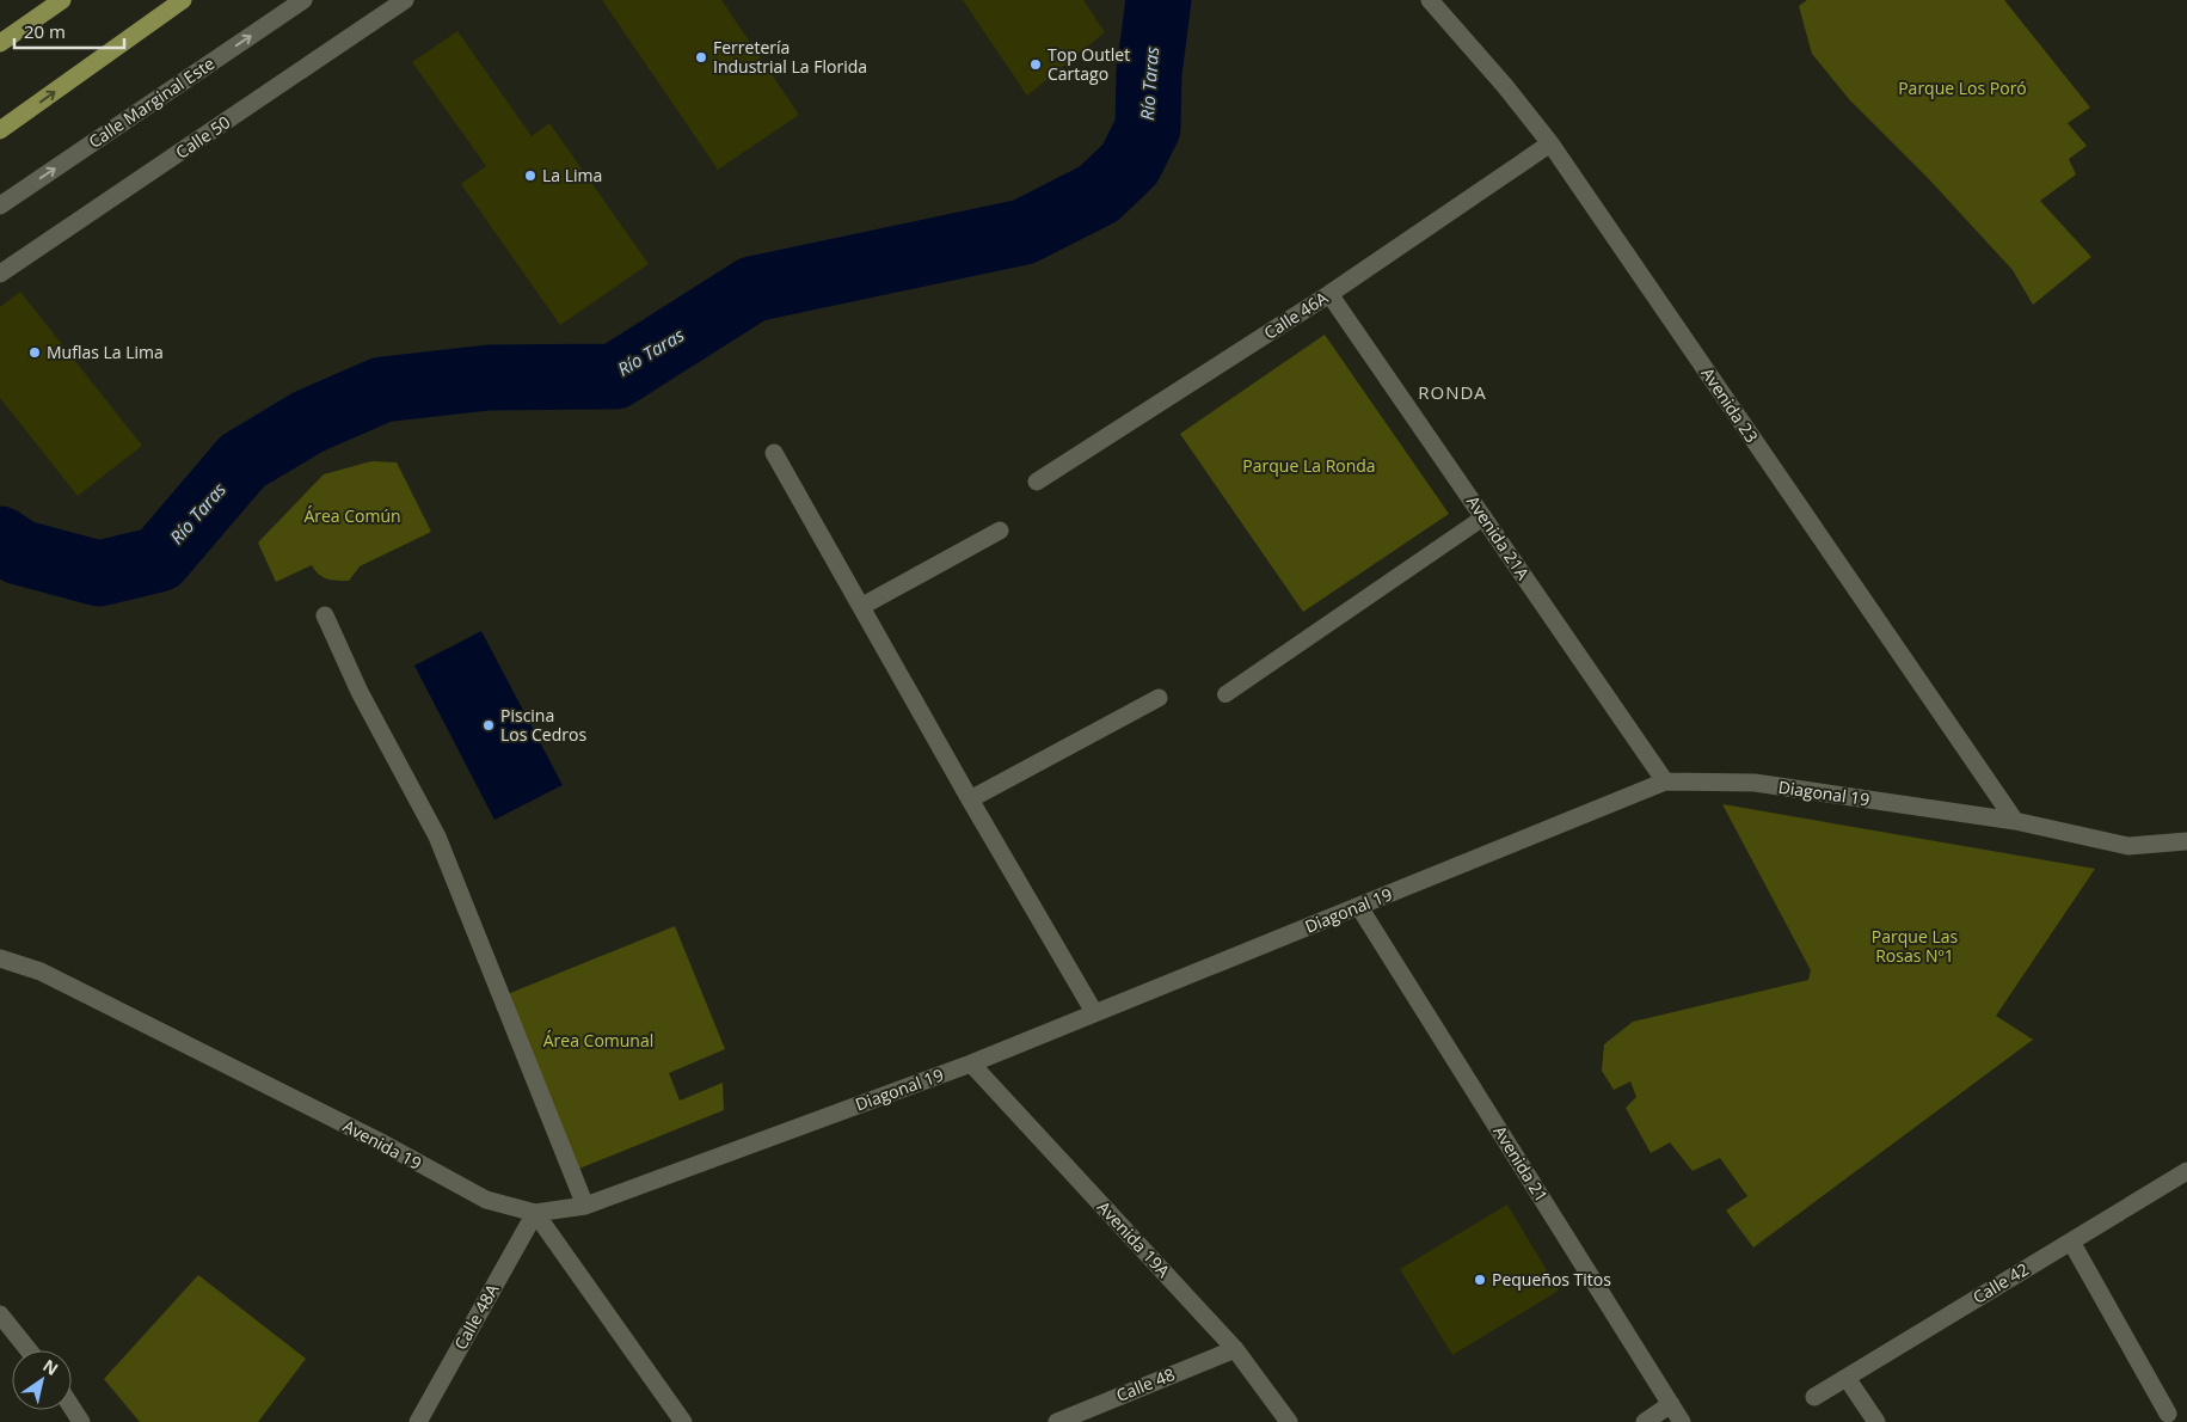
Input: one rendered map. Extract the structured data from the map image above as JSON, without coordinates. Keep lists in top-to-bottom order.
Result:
{
  "streets": {
    "street": [
      "Calle Marginal Este",
      "Calle 50",
      "Calle 46A",
      "Avenida 23",
      "Avenida 21A",
      "Diagonal 19",
      "Avenida 19",
      "Avenida 21",
      "Avenida 19A",
      "Calle 42",
      "Calle 48A",
      "Calle 48"
    ]
  },
  "crossings": [
    ["Calle 46A", "Avenida 23"],
    ["Calle 46A", "Avenida 21A"],
    ["Avenida 23", "Diagonal 19"],
    ["Avenida 21A", "Diagonal 19"],
    ["Diagonal 19", "Avenida 19"],
    ["Diagonal 19", "Avenida 21"],
    ["Diagonal 19", "Avenida 19A"],
    ["Diagonal 19", "Calle 48A"],
    ["Avenida 19", "Calle 48A"],
    ["Avenida 19A", "Calle 48"]
  ],
  "one_way": ["Calle Marginal Este"],
  "districts": ["RONDA"],
  "water": ["Río Taras"],
  "parks": [
    "Parque Los Poró",
    "Parque La Ronda",
    "Área Común",
    "Parque Las Rosas Nº1",
    "Área Comunal"
  ],
  "places": [
    "Ferretería Industrial La Florida",
    "Top Outlet Cartago",
    "La Lima",
    "Muflas La Lima",
    "Piscina Los Cedros",
    "Pequeños Titos"
  ],
  "scale_bar": "20 m",
  "north": "top right"
}
